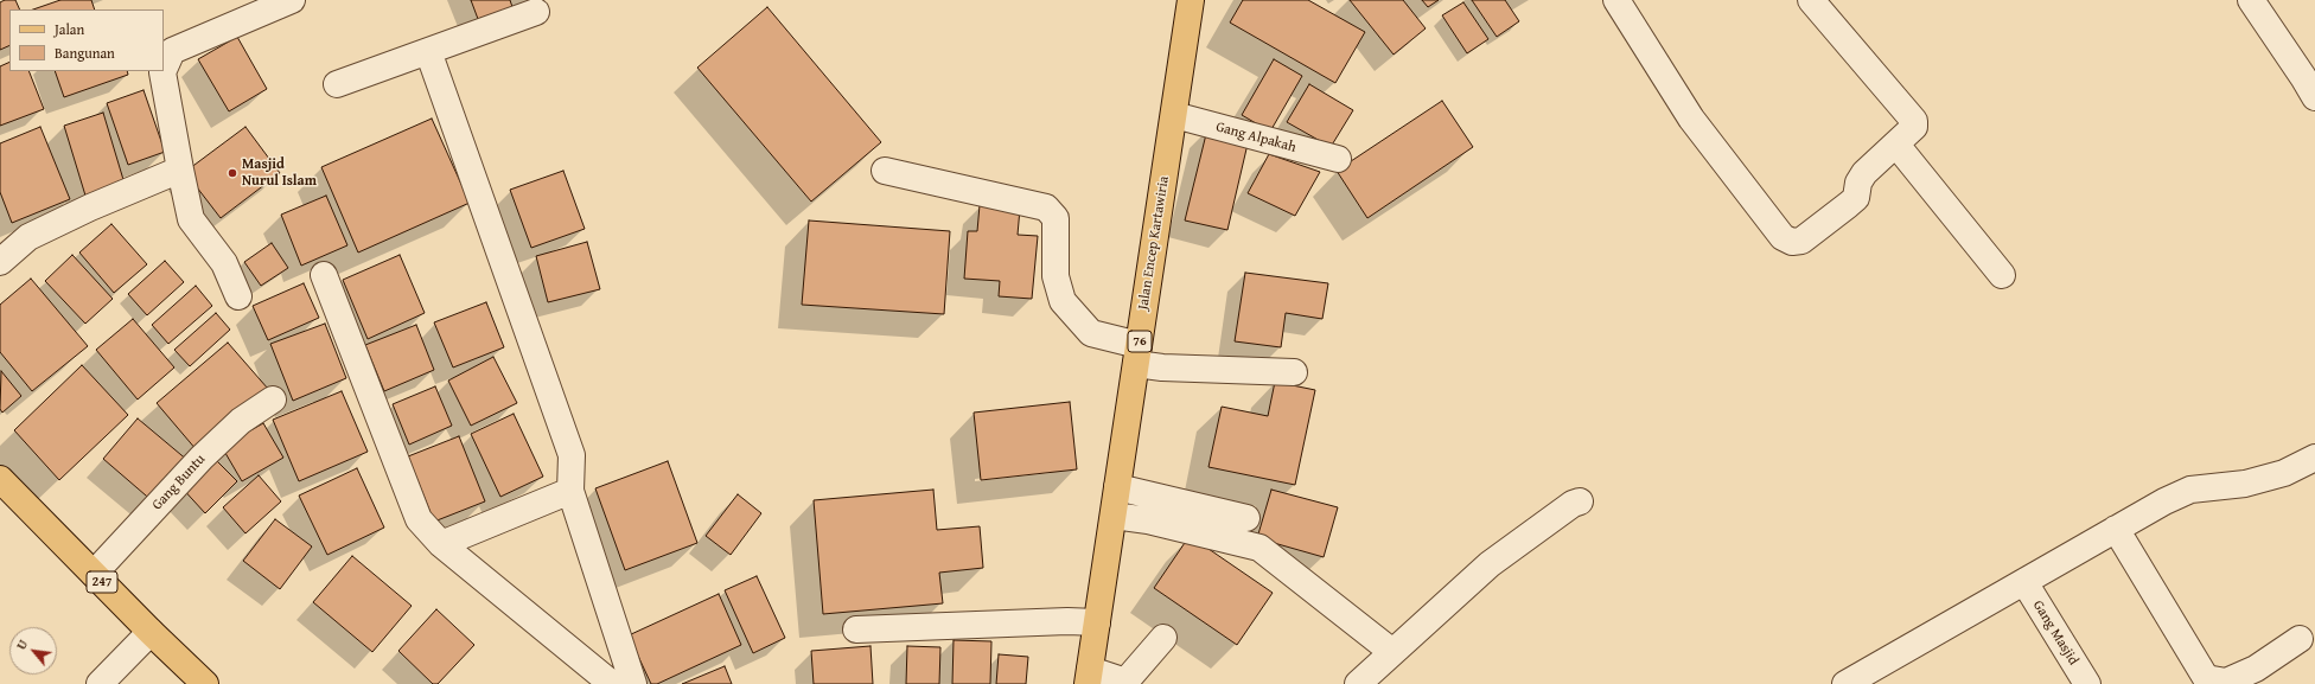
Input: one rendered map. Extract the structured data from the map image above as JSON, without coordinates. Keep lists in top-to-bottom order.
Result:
{
  "streets": {
    "main road": ["Jalan Encep Kartawiria", "76", "247"],
    "street": ["Gang Alpakah", "Gang Buntu", "Gang Masjid"]
  },
  "crossings": [
    ["Gang Alpakah", "Jalan Encep Kartawiria"],
    ["Gang Buntu", "247"]
  ],
  "places": ["Masjid Nurul Islam"],
  "legend": ["Jalan", "Bangunan"],
  "north": "top left"
}
